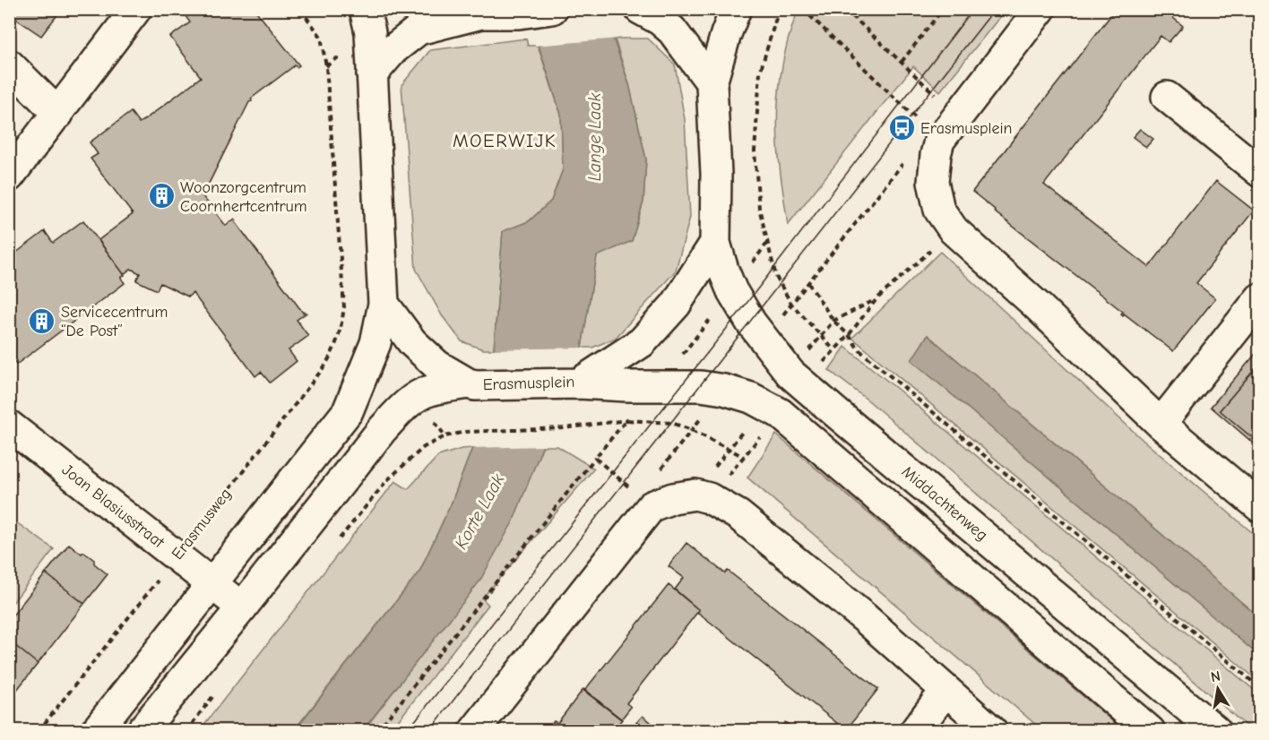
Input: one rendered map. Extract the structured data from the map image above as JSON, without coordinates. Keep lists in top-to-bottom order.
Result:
{
  "streets": {
    "main road": ["Erasmusplein", "Middachtenweg", "Joan Blasiusstraat"],
    "path": ["Erasmusweg"]
  },
  "crossings": [
    ["Erasmusplein", "Middachtenweg"],
    ["Joan Blasiusstraat", "Erasmusweg"]
  ],
  "districts": ["MOERWIJK"],
  "water": ["Lange Laak", "Korte Laak"],
  "places": {
    "bus stop": ["Erasmusplein"],
    "building": ["Woonzorgcentrum Coornhertcentrum", "Servicecentrum “De Post”"]
  },
  "north": "top"
}
